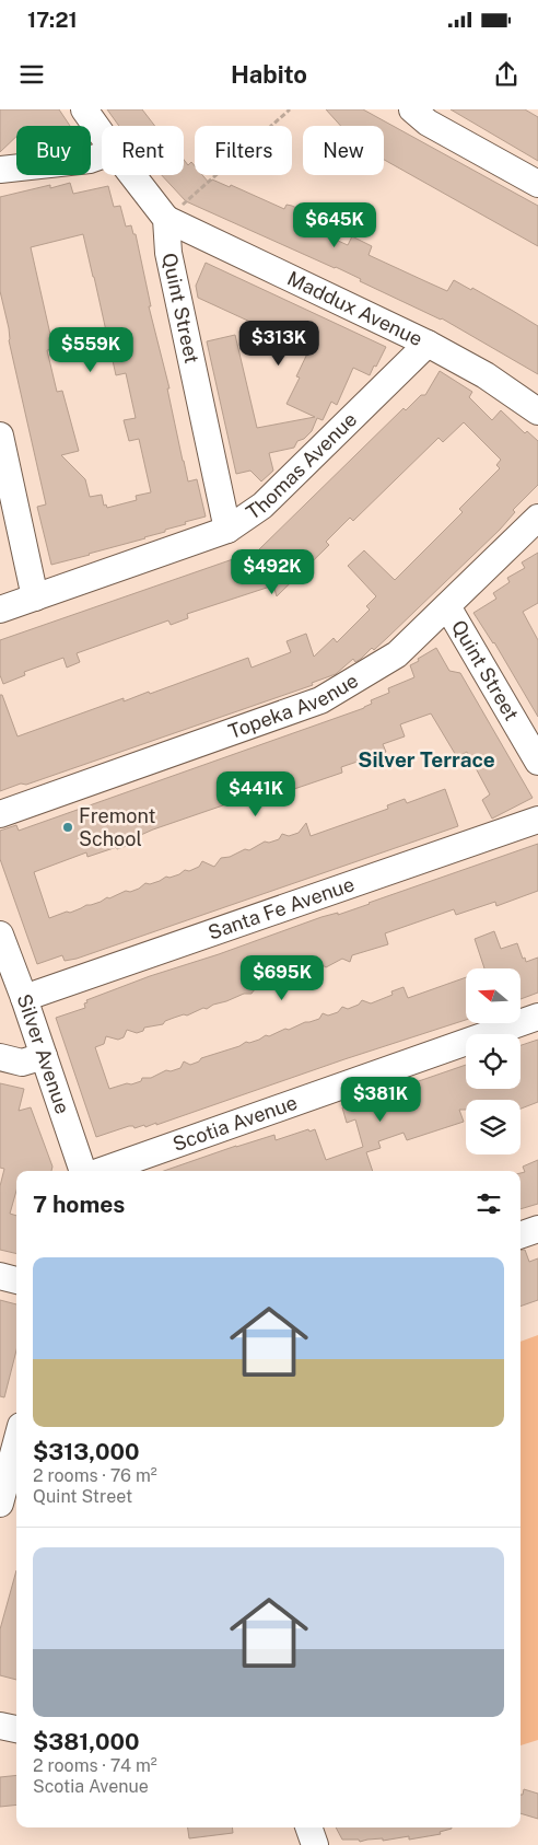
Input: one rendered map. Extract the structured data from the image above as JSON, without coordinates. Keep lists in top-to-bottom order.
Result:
{
  "streets": {
    "street": [
      "Quint Street",
      "Maddux Avenue",
      "Thomas Avenue",
      "Topeka Avenue",
      "Santa Fe Avenue",
      "Silver Avenue",
      "Scotia Avenue"
    ]
  },
  "crossings": [
    ["Quint Street", "Maddux Avenue"],
    ["Quint Street", "Thomas Avenue"],
    ["Quint Street", "Topeka Avenue"],
    ["Maddux Avenue", "Thomas Avenue"],
    ["Santa Fe Avenue", "Silver Avenue"]
  ],
  "districts": ["Silver Terrace"],
  "places": ["Fremont School"],
  "north": "left",
  "page": {
    "status": "17:21",
    "header": "Habito",
    "chip": [
      "Buy",
      "Rent",
      "Filters",
      "New"
    ],
    "price": [
      "$645K",
      "$313K",
      "$559K",
      "$492K",
      "$441K",
      "$695K",
      "$381K"
    ],
    "heading": "7 homes",
    "list": [
      {
        "name": "$313,000",
        "note": "2 rooms · 76 m² · Quint Street"
      },
      {
        "name": "$381,000",
        "note": "2 rooms · 74 m² · Scotia Avenue"
      }
    ]
  }
}
